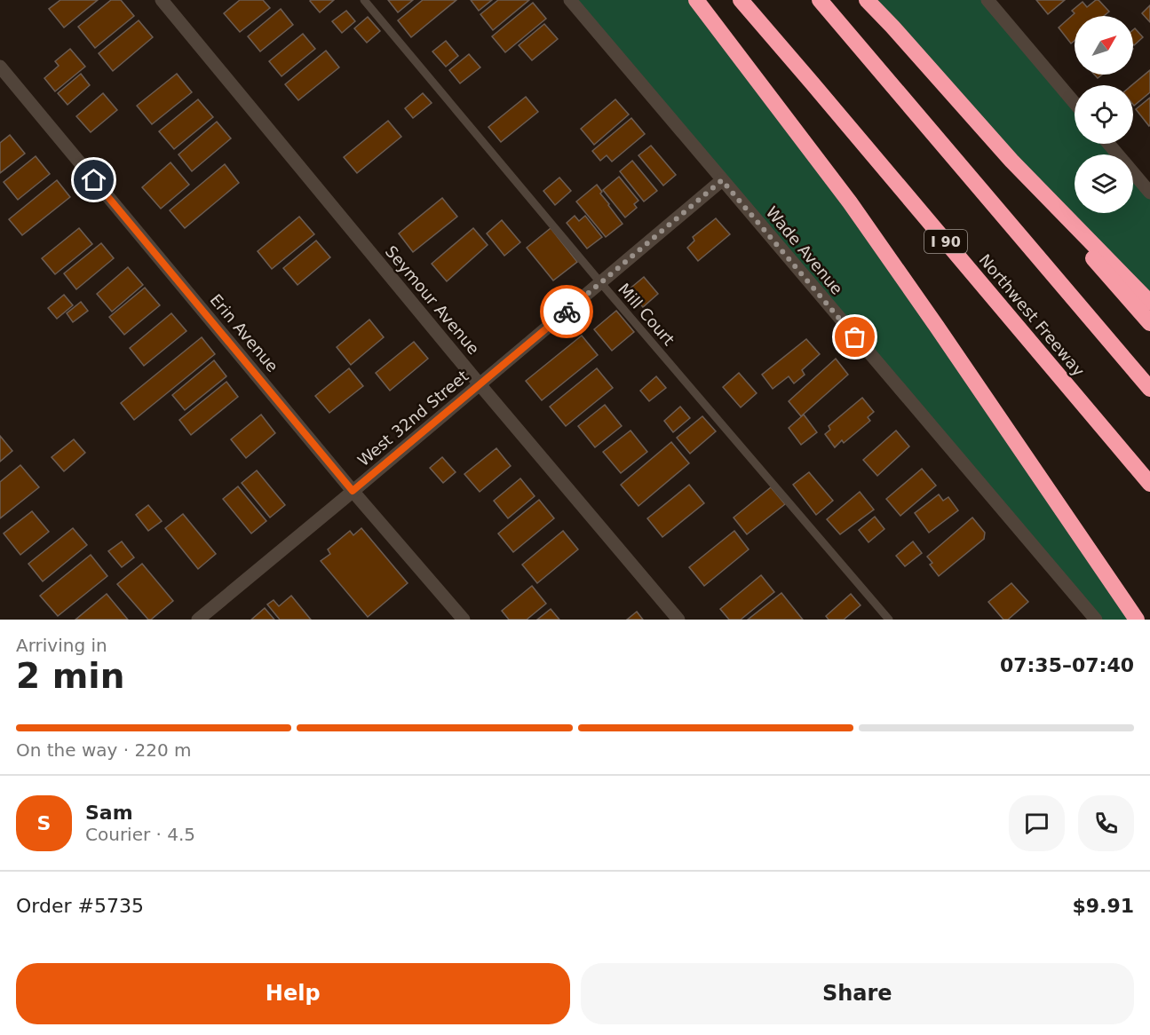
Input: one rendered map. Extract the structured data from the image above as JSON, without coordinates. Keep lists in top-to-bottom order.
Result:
{
  "streets": {
    "highway": ["I 90", "Northwest Freeway"],
    "street": [
      "Wade Avenue",
      "Seymour Avenue",
      "Erin Avenue",
      "West 32nd Street"
    ],
    "lane": ["Mill Court"]
  },
  "crossings": [
    ["Wade Avenue", "West 32nd Street"],
    ["Seymour Avenue", "West 32nd Street"],
    ["Mill Court", "West 32nd Street"],
    ["Erin Avenue", "West 32nd Street"]
  ],
  "north": "top right",
  "page": {
    "heading": ["2 min", "Arriving in", "07:35–07:40"],
    "panel": [
      "Sam",
      "Courier · 4.5",
      "Order #5735",
      "$9.91"
    ],
    "bar": "On the way · 220 m",
    "round": "S",
    "buttons": ["Help", "Share"]
  }
}
